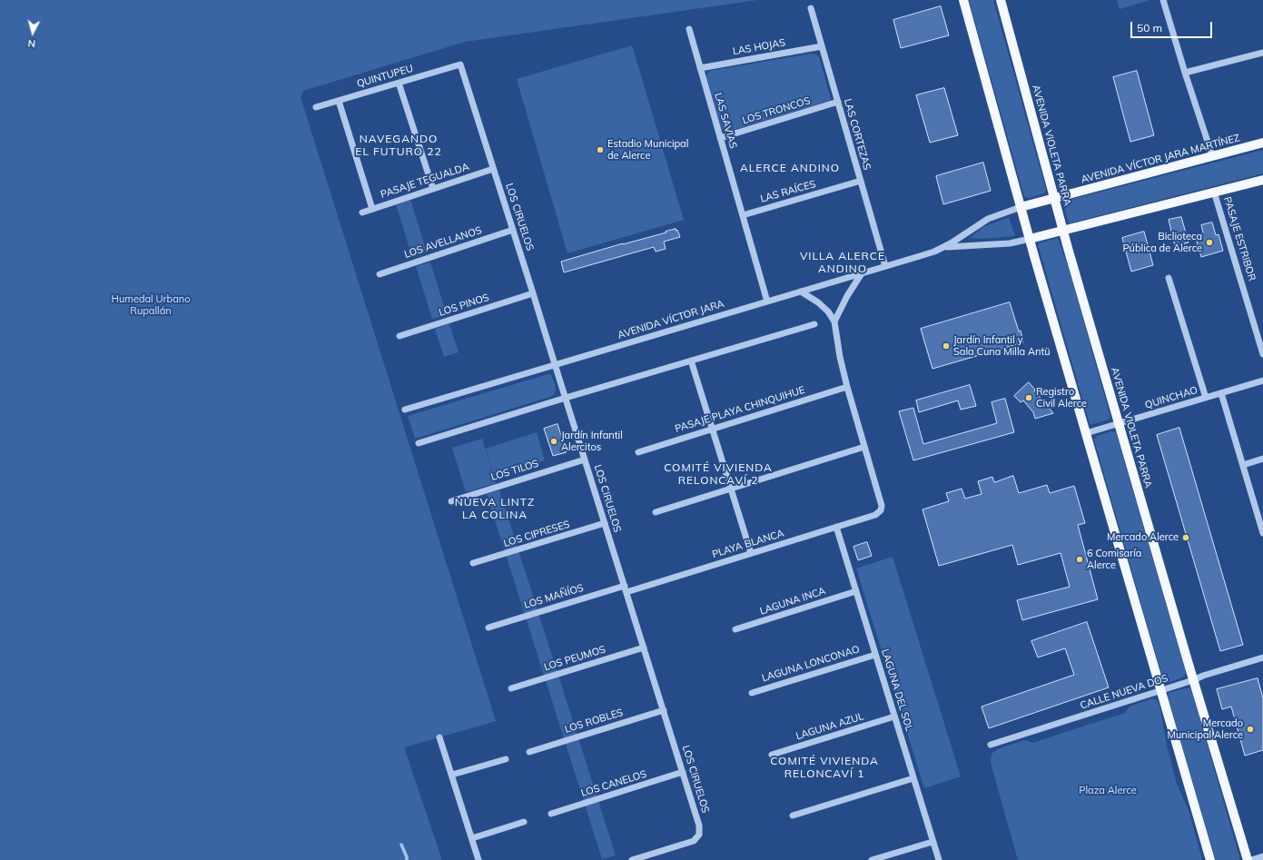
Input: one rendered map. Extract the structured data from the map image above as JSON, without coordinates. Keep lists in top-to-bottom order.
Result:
{
  "streets": {
    "main road": ["AVENIDA VIOLETA PARRA", "AVENIDA VÍCTOR JARA MARTÍNEZ"],
    "street": [
      "LAS HOJAS",
      "QUINTUPEU",
      "LOS TRONCOS",
      "LAS SAVIAS",
      "LAS CORTEZAS",
      "PASAJE TEGUALDA",
      "LAS RAÍCES",
      "LOS CIRUELOS",
      "PASAJE ESTRIBOR",
      "LOS AVELLANOS",
      "LOS PINOS",
      "AVENIDA VÍCTOR JARA",
      "QUINCHAO",
      "PASAJE PLAYA CHINQUIHUE",
      "LOS TILOS",
      "LOS CIPRESES",
      "PLAYA BLANCA",
      "LOS MAÑÍOS",
      "LAGUNA INCA",
      "LOS PEUMOS",
      "LAGUNA LONCONAO",
      "LAGUNA DEL SOL",
      "CALLE NUEVA DOS",
      "LOS ROBLES",
      "LAGUNA AZUL",
      "LOS CANELOS"
    ]
  },
  "crossings": [
    ["LAS HOJAS", "LAS SAVIAS"],
    ["LAS HOJAS", "LAS CORTEZAS"],
    ["QUINTUPEU", "LOS CIRUELOS"],
    ["LOS TRONCOS", "LAS SAVIAS"],
    ["LOS TRONCOS", "LAS CORTEZAS"],
    ["LAS SAVIAS", "LAS RAÍCES"],
    ["LAS SAVIAS", "AVENIDA VÍCTOR JARA"],
    ["LAS CORTEZAS", "LAS RAÍCES"],
    ["LAS CORTEZAS", "AVENIDA VÍCTOR JARA"],
    ["AVENIDA VIOLETA PARRA", "AVENIDA VÍCTOR JARA MARTÍNEZ"],
    ["AVENIDA VIOLETA PARRA", "QUINCHAO"],
    ["AVENIDA VIOLETA PARRA", "CALLE NUEVA DOS"],
    ["AVENIDA VÍCTOR JARA MARTÍNEZ", "AVENIDA VÍCTOR JARA"],
    ["PASAJE TEGUALDA", "LOS CIRUELOS"],
    ["LOS CIRUELOS", "LOS AVELLANOS"],
    ["LOS CIRUELOS", "LOS PINOS"],
    ["LOS CIRUELOS", "AVENIDA VÍCTOR JARA"],
    ["LOS CIRUELOS", "LOS TILOS"],
    ["LOS CIRUELOS", "LOS CIPRESES"],
    ["LOS CIRUELOS", "PLAYA BLANCA"],
    ["LOS CIRUELOS", "LOS MAÑÍOS"],
    ["LOS CIRUELOS", "LOS PEUMOS"],
    ["LOS CIRUELOS", "LOS ROBLES"],
    ["LOS CIRUELOS", "LOS CANELOS"],
    ["PLAYA BLANCA", "LOS MAÑÍOS"],
    ["PLAYA BLANCA", "LAGUNA DEL SOL"],
    ["LAGUNA INCA", "LAGUNA DEL SOL"],
    ["LAGUNA LONCONAO", "LAGUNA DEL SOL"],
    ["LAGUNA DEL SOL", "LAGUNA AZUL"]
  ],
  "districts": [
    "NAVEGANDO EL FUTURO 22",
    "ALERCE ANDINO",
    "VILLA ALERCE ANDINO",
    "COMITÉ VIVIENDA RELONCAVÍ 2",
    "NUEVA LINTZ LA COLINA",
    "COMITÉ VIVIENDA RELONCAVÍ 1"
  ],
  "parks": ["Humedal Urbano Rupallán", "Plaza Alerce"],
  "places": [
    "Estadio Municipal de Alerce",
    "Biclioteca Pública de Alerce",
    "Jardín Infantil y Sala Cuna Milla Antü",
    "Registro Civil Alerce",
    "Jardín Infantil Alercitos",
    "Mercado Alerce",
    "6 Comisaría Alerce",
    "Mercado Municipal Alerce"
  ],
  "scale_bar": "50 m",
  "north": "bottom"
}
